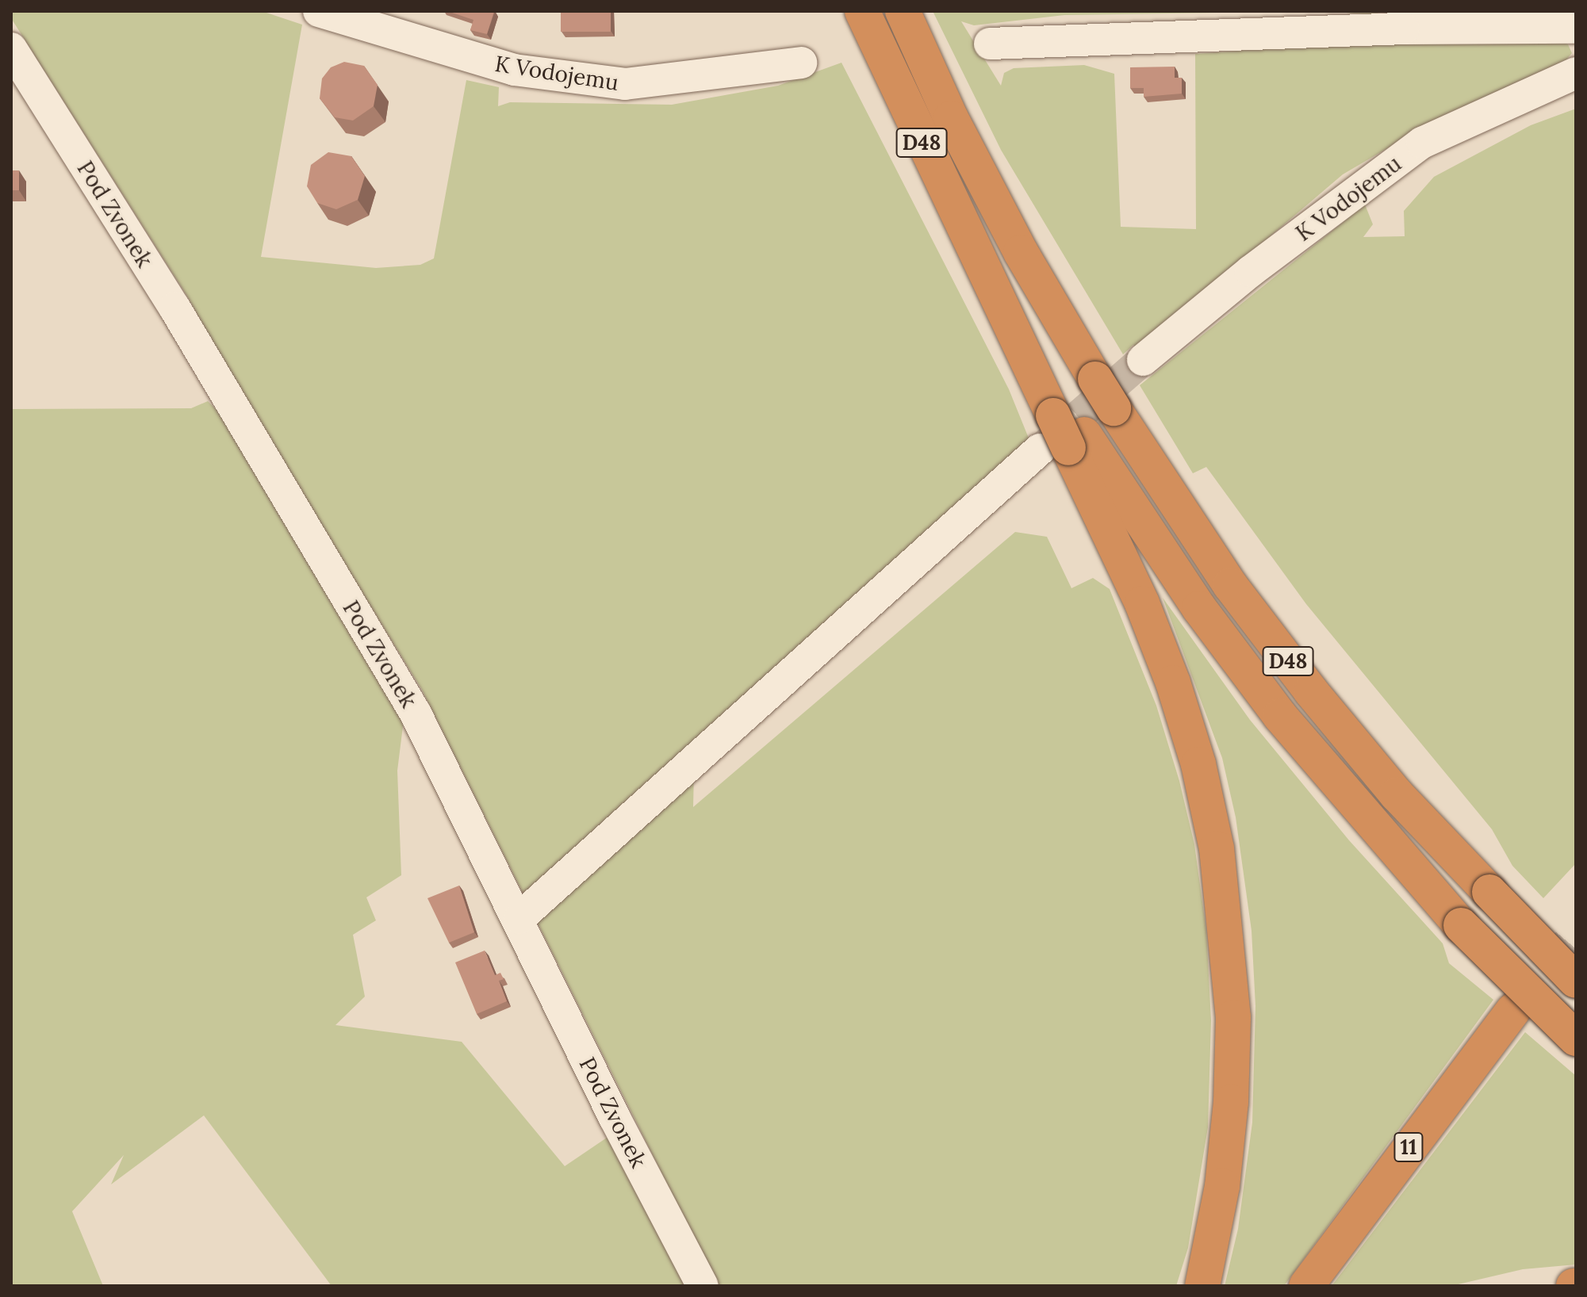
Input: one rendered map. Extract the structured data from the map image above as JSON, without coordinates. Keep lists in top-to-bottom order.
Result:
{
  "streets": {
    "highway": ["D48", "11"],
    "street": ["K Vodojemu", "Pod Zvonek"]
  }
}
